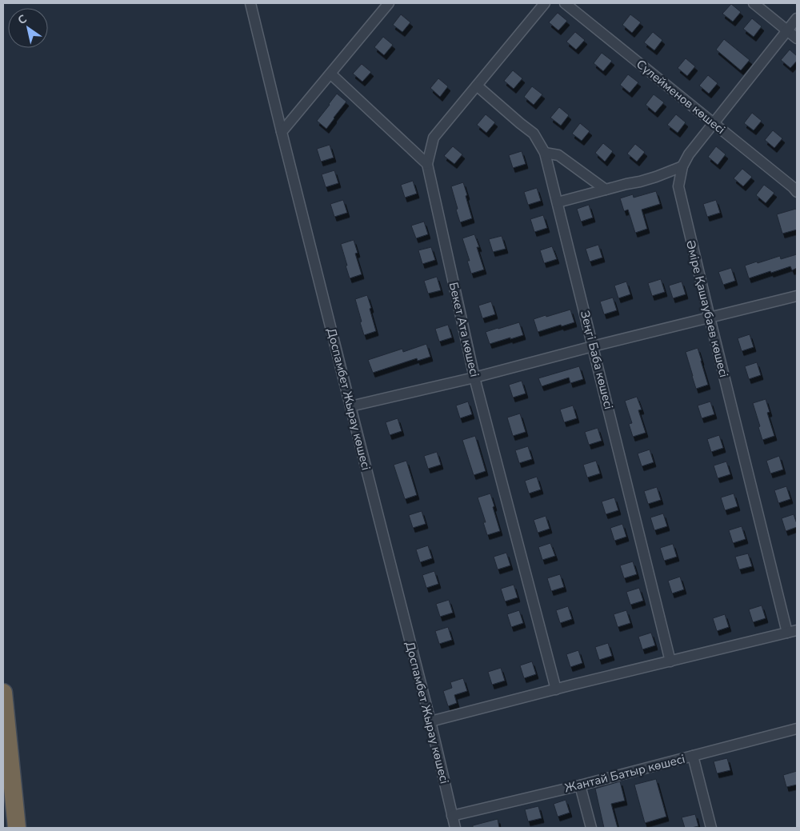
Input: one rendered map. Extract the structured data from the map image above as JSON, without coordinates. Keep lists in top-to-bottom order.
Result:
{
  "streets": {
    "street": [
      "Сүлейменов көшесі",
      "Әміре Қашаубаев көшесі",
      "Бекет Ата көшесі",
      "Зеңгі Баба көшесі",
      "Доспамбет Жырау көшесі",
      "Жантай Батыр көшесі"
    ]
  },
  "crossings": [
    ["Сүлейменов көшесі", "Әміре Қашаубаев көшесі"],
    ["Бекет Ата көшесі", "Зеңгі Баба көшесі"],
    ["Доспамбет Жырау көшесі", "Жантай Батыр көшесі"]
  ],
  "north": "top left"
}
